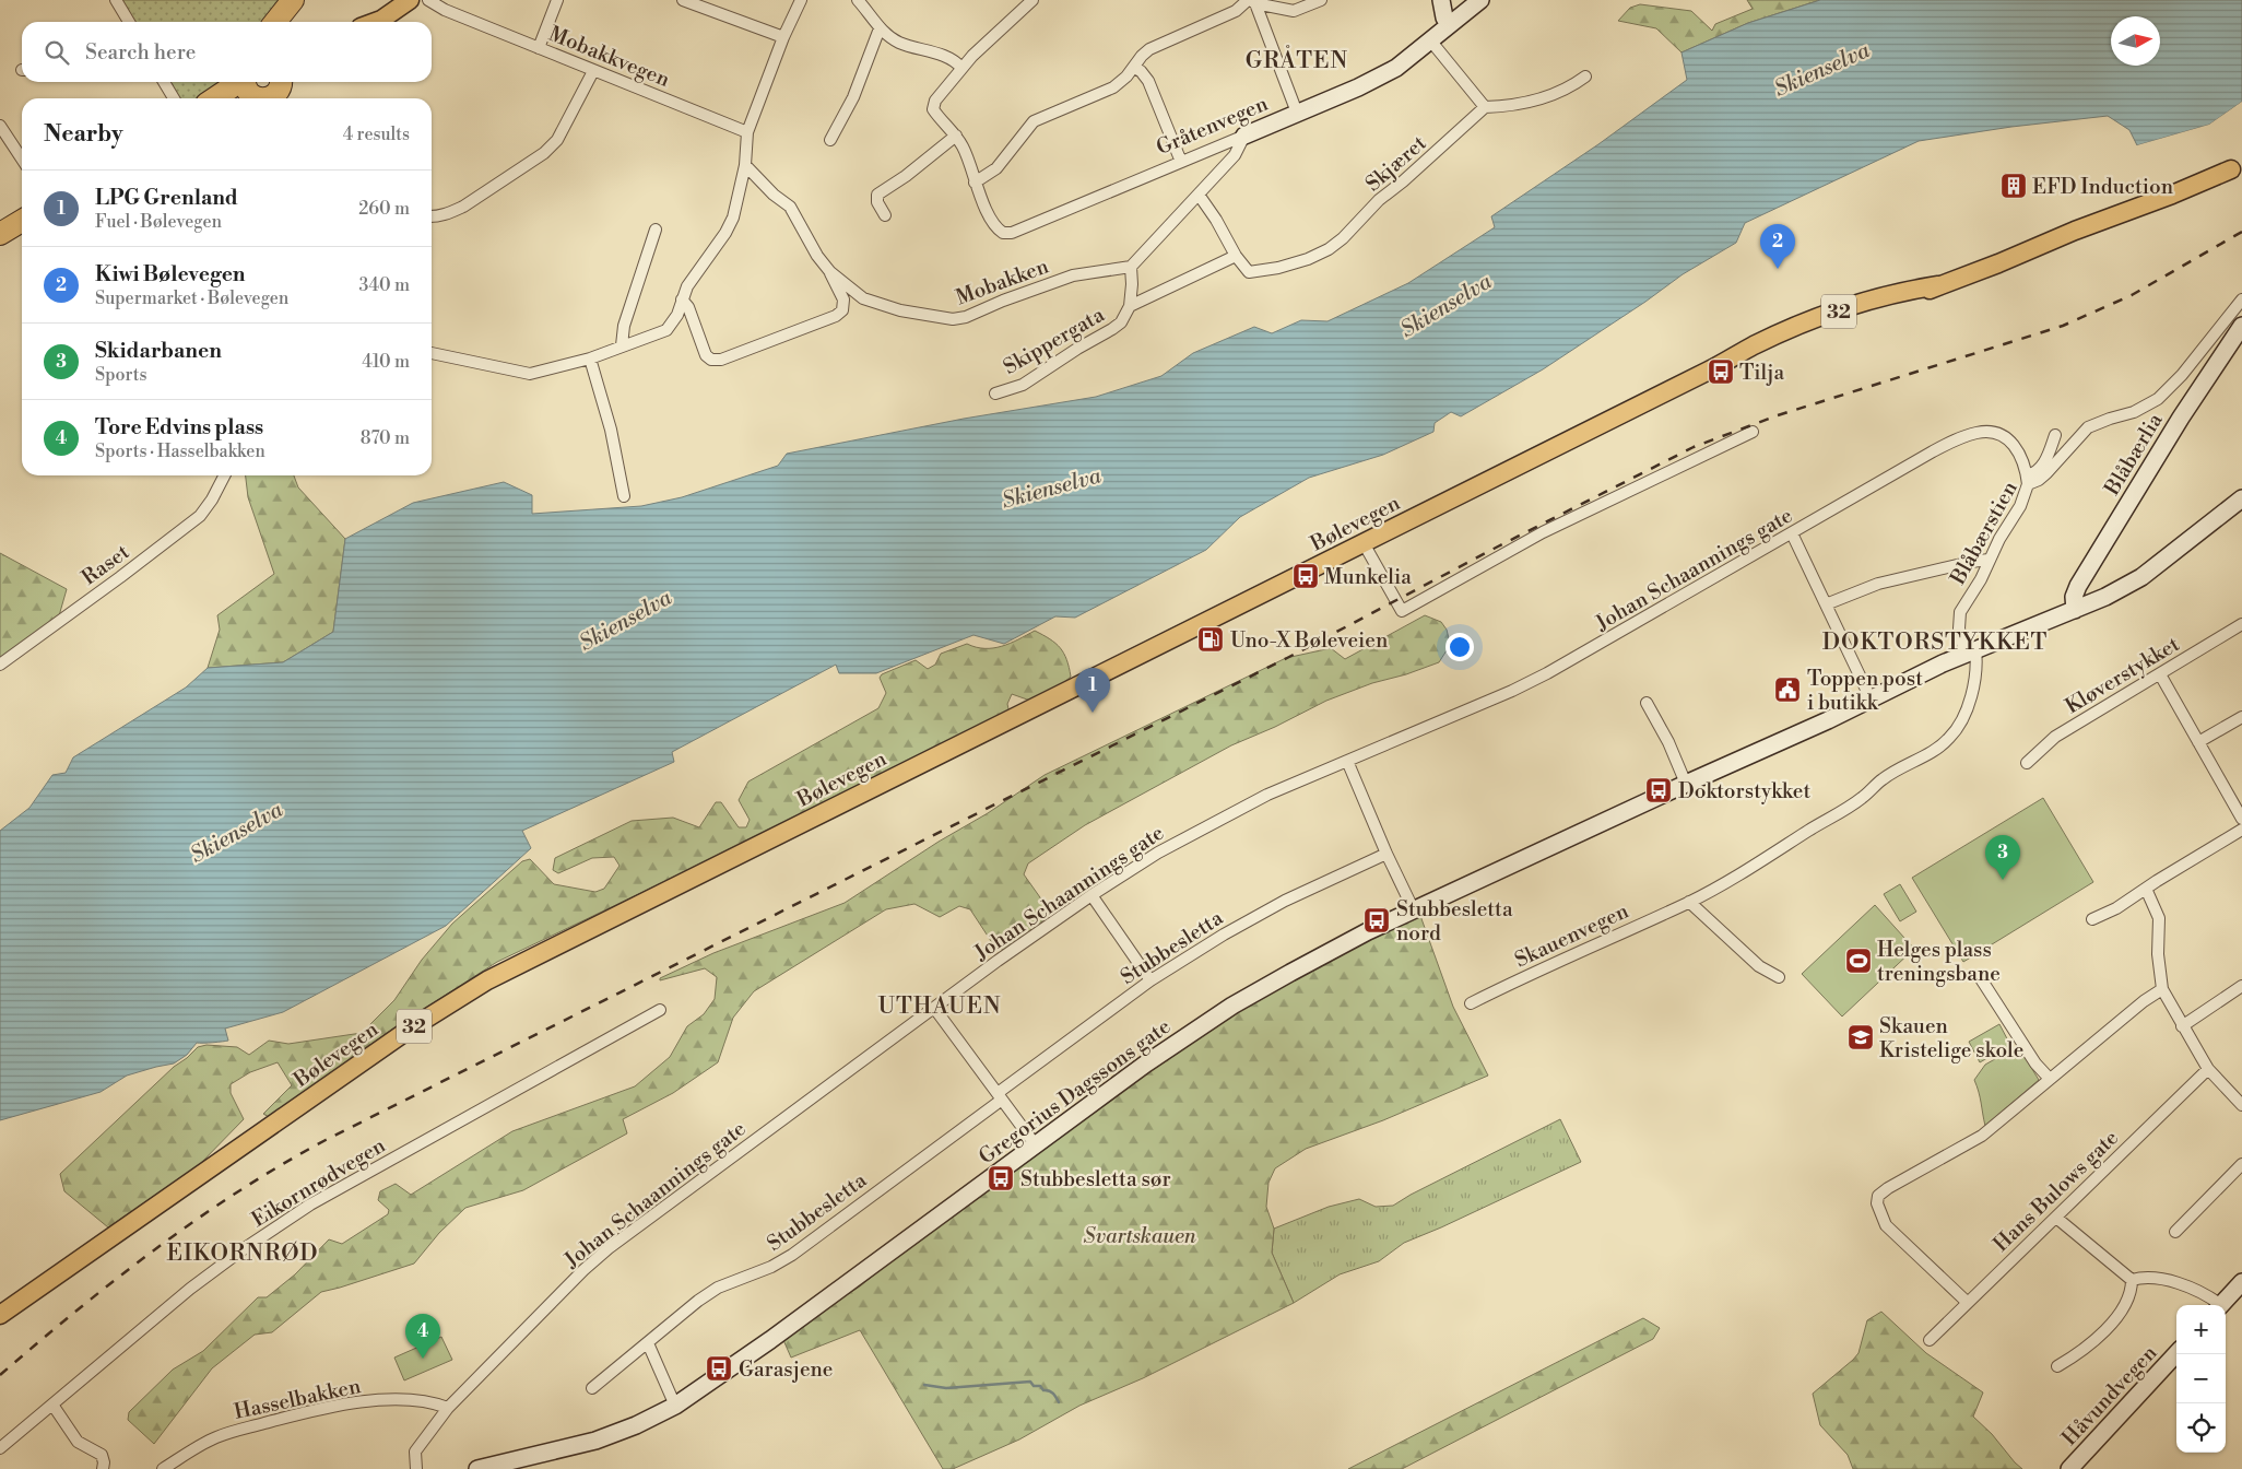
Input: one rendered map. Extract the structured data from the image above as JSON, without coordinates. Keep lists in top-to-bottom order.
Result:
{
  "streets": {
    "main road": ["32", "Bølevegen"],
    "street": [
      "Mobakkvegen",
      "Gråtenvegen",
      "Skjæret",
      "Mobakken",
      "Skippergata",
      "Blåbærlia",
      "Blåbærstien",
      "Raset",
      "Johan Schaannings gate",
      "Kløverstykket",
      "Skauenvegen",
      "Stubbesletta",
      "Gregorius Dagssons gate",
      "Eikornrødvegen",
      "Hans Bulows gate",
      "Håvundvegen",
      "Hasselbakken"
    ]
  },
  "crossings": [
    ["Skjæret", "Skippergata"],
    ["Blåbærlia", "Gregorius Dagssons gate"],
    ["Blåbærstien", "Johan Schaannings gate"],
    ["Blåbærstien", "Skauenvegen"],
    ["Blåbærstien", "Gregorius Dagssons gate"],
    ["Johan Schaannings gate", "Hasselbakken"],
    ["Skauenvegen", "Gregorius Dagssons gate"]
  ],
  "districts": [
    "GRÅTEN",
    "DOKTORSTYKKET",
    "UTHAUEN",
    "EIKORNRØD"
  ],
  "water": ["Skienselva"],
  "parks": ["Svartskauen"],
  "places": {
    "building": ["EFD Induction"],
    "bus stop": [
      "Tilja",
      "Munkelia",
      "Doktorstykket",
      "Stubbesletta nord",
      "Stubbesletta sør",
      "Garasjene"
    ],
    "fuel station": ["Uno-X Bøleveien"],
    "public building": ["Toppen post i butikk"],
    "sports": ["Helges plass treningsbane"],
    "school or university": ["Skauen Kristelige skole"]
  },
  "north": "right",
  "page": {
    "search": "Search here",
    "heading": ["Nearby", "4 results"],
    "list": [
      {
        "mark": "1",
        "name": "LPG Grenland",
        "note": "Fuel · Bølevegen",
        "value": "260 m"
      },
      {
        "mark": "2",
        "name": "Kiwi Bølevegen",
        "note": "Supermarket · Bølevegen",
        "value": "340 m"
      },
      {
        "mark": "3",
        "name": "Skidarbanen",
        "note": "Sports",
        "value": "410 m"
      },
      {
        "mark": "4",
        "name": "Tore Edvins plass",
        "note": "Sports · Hasselbakken",
        "value": "870 m"
      }
    ],
    "pins": [
      "2",
      "1",
      "3",
      "4"
    ],
    "map_buttons": ["+", "−"]
  }
}
